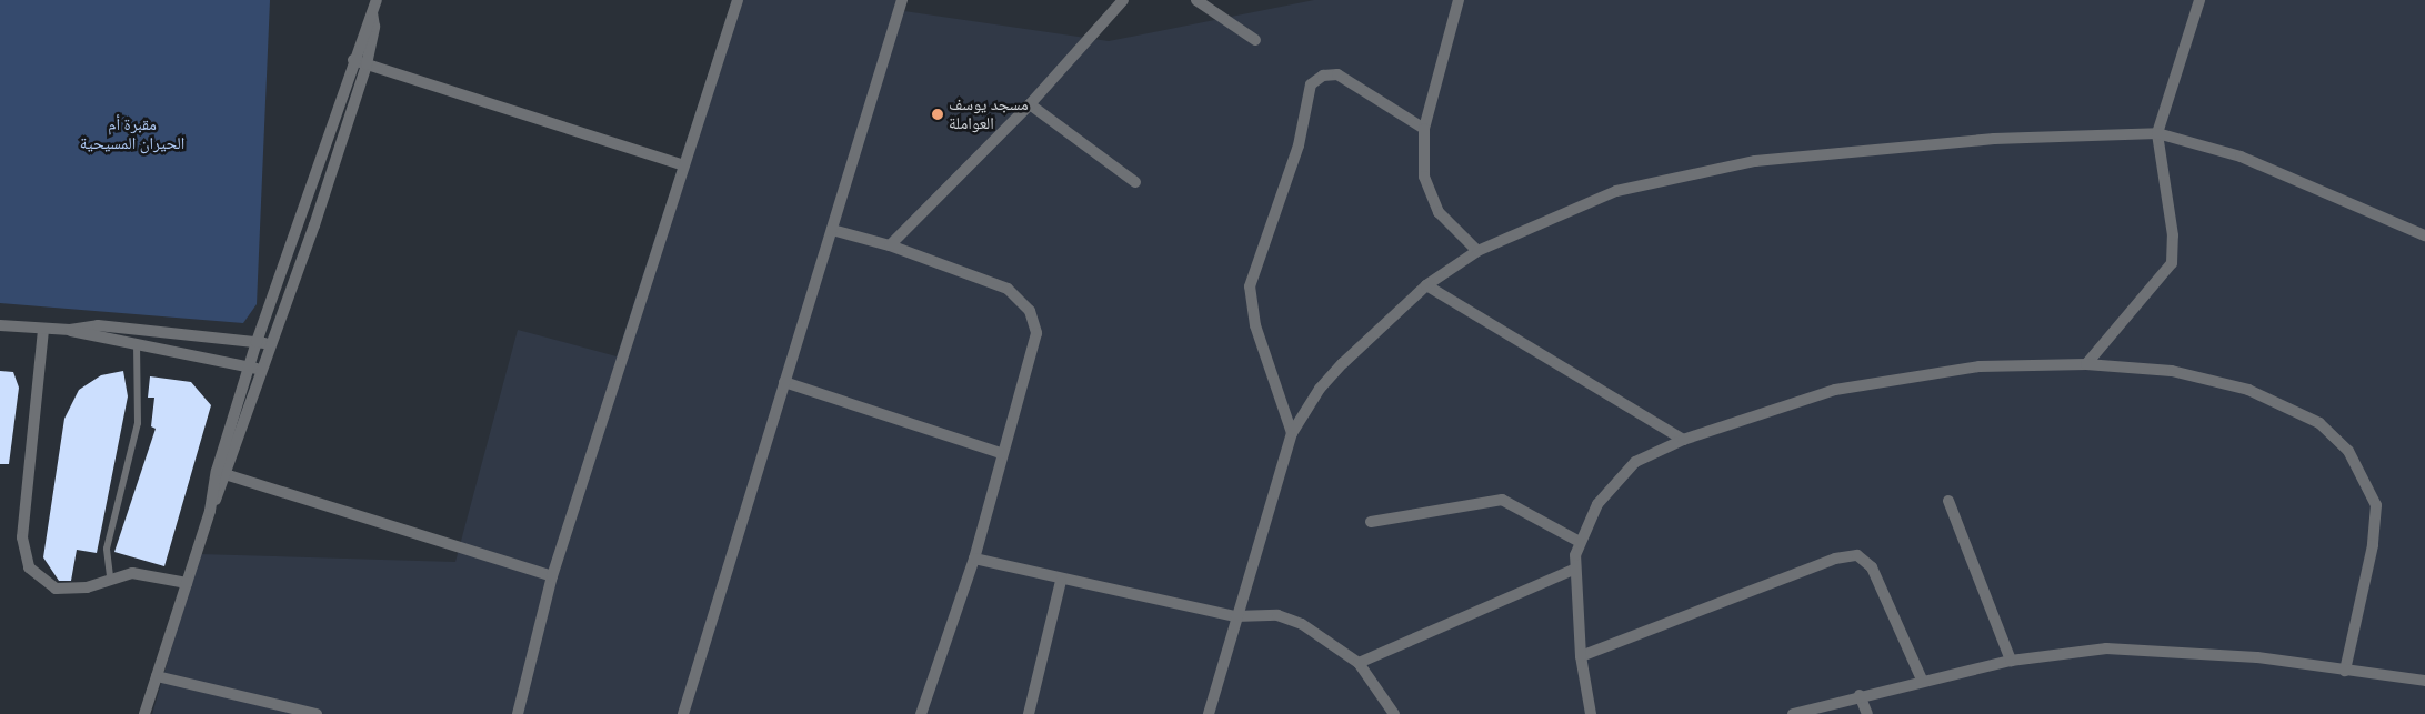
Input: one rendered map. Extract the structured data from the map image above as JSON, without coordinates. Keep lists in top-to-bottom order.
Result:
{
  "parks": ["مقبرة أم الحيران المسيحية"],
  "places": ["مسجد يوسف العواملة"]
}
